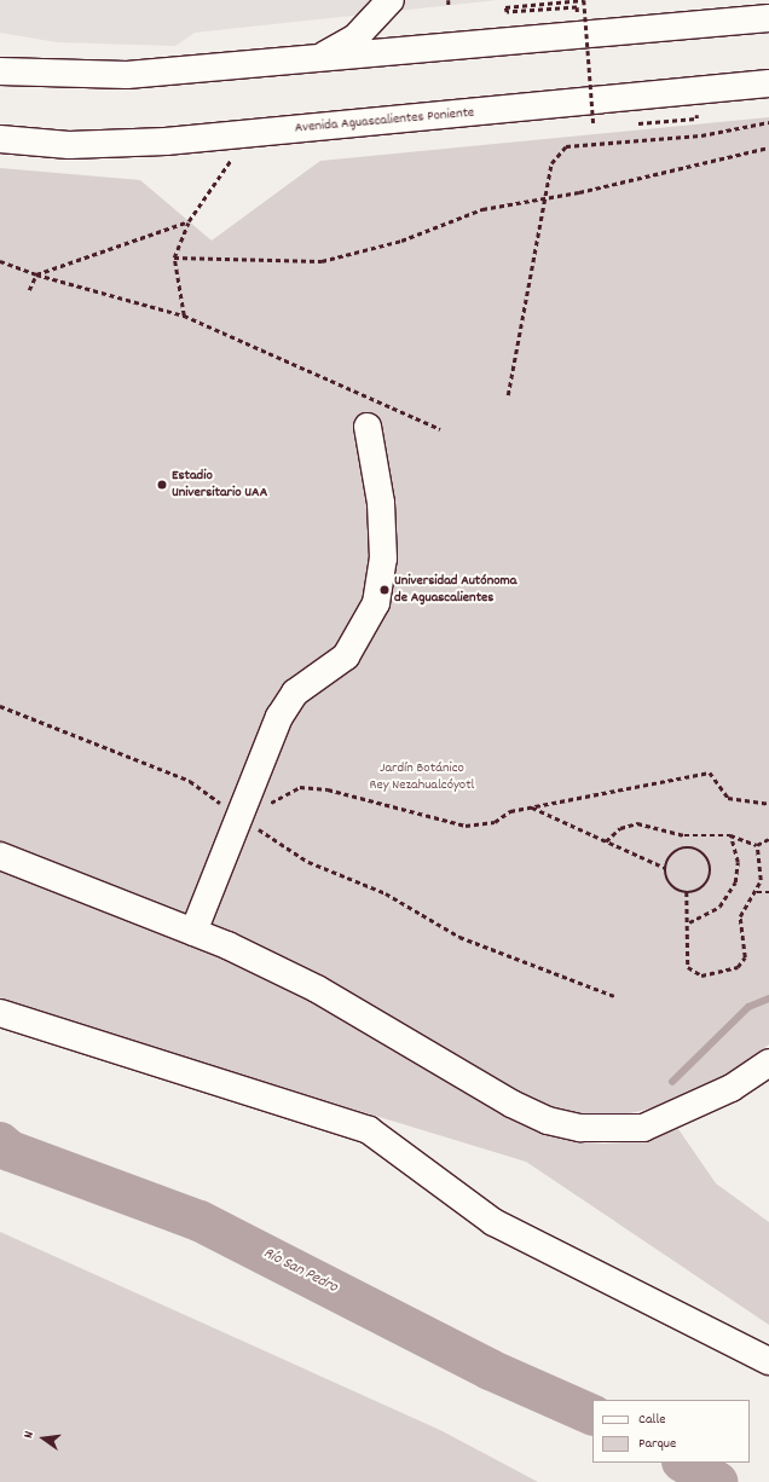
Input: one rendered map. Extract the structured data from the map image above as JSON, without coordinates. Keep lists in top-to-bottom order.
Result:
{
  "streets": {
    "main road": ["Avenida Aguascalientes Poniente"]
  },
  "water": ["Río San Pedro"],
  "parks": ["Jardín Botánico Rey Nezahualcóyotl"],
  "places": ["Estadio Universitario UAA", "Universidad Autónoma de Aguascalientes"],
  "legend": ["Calle", "Parque"],
  "north": "left"
}
